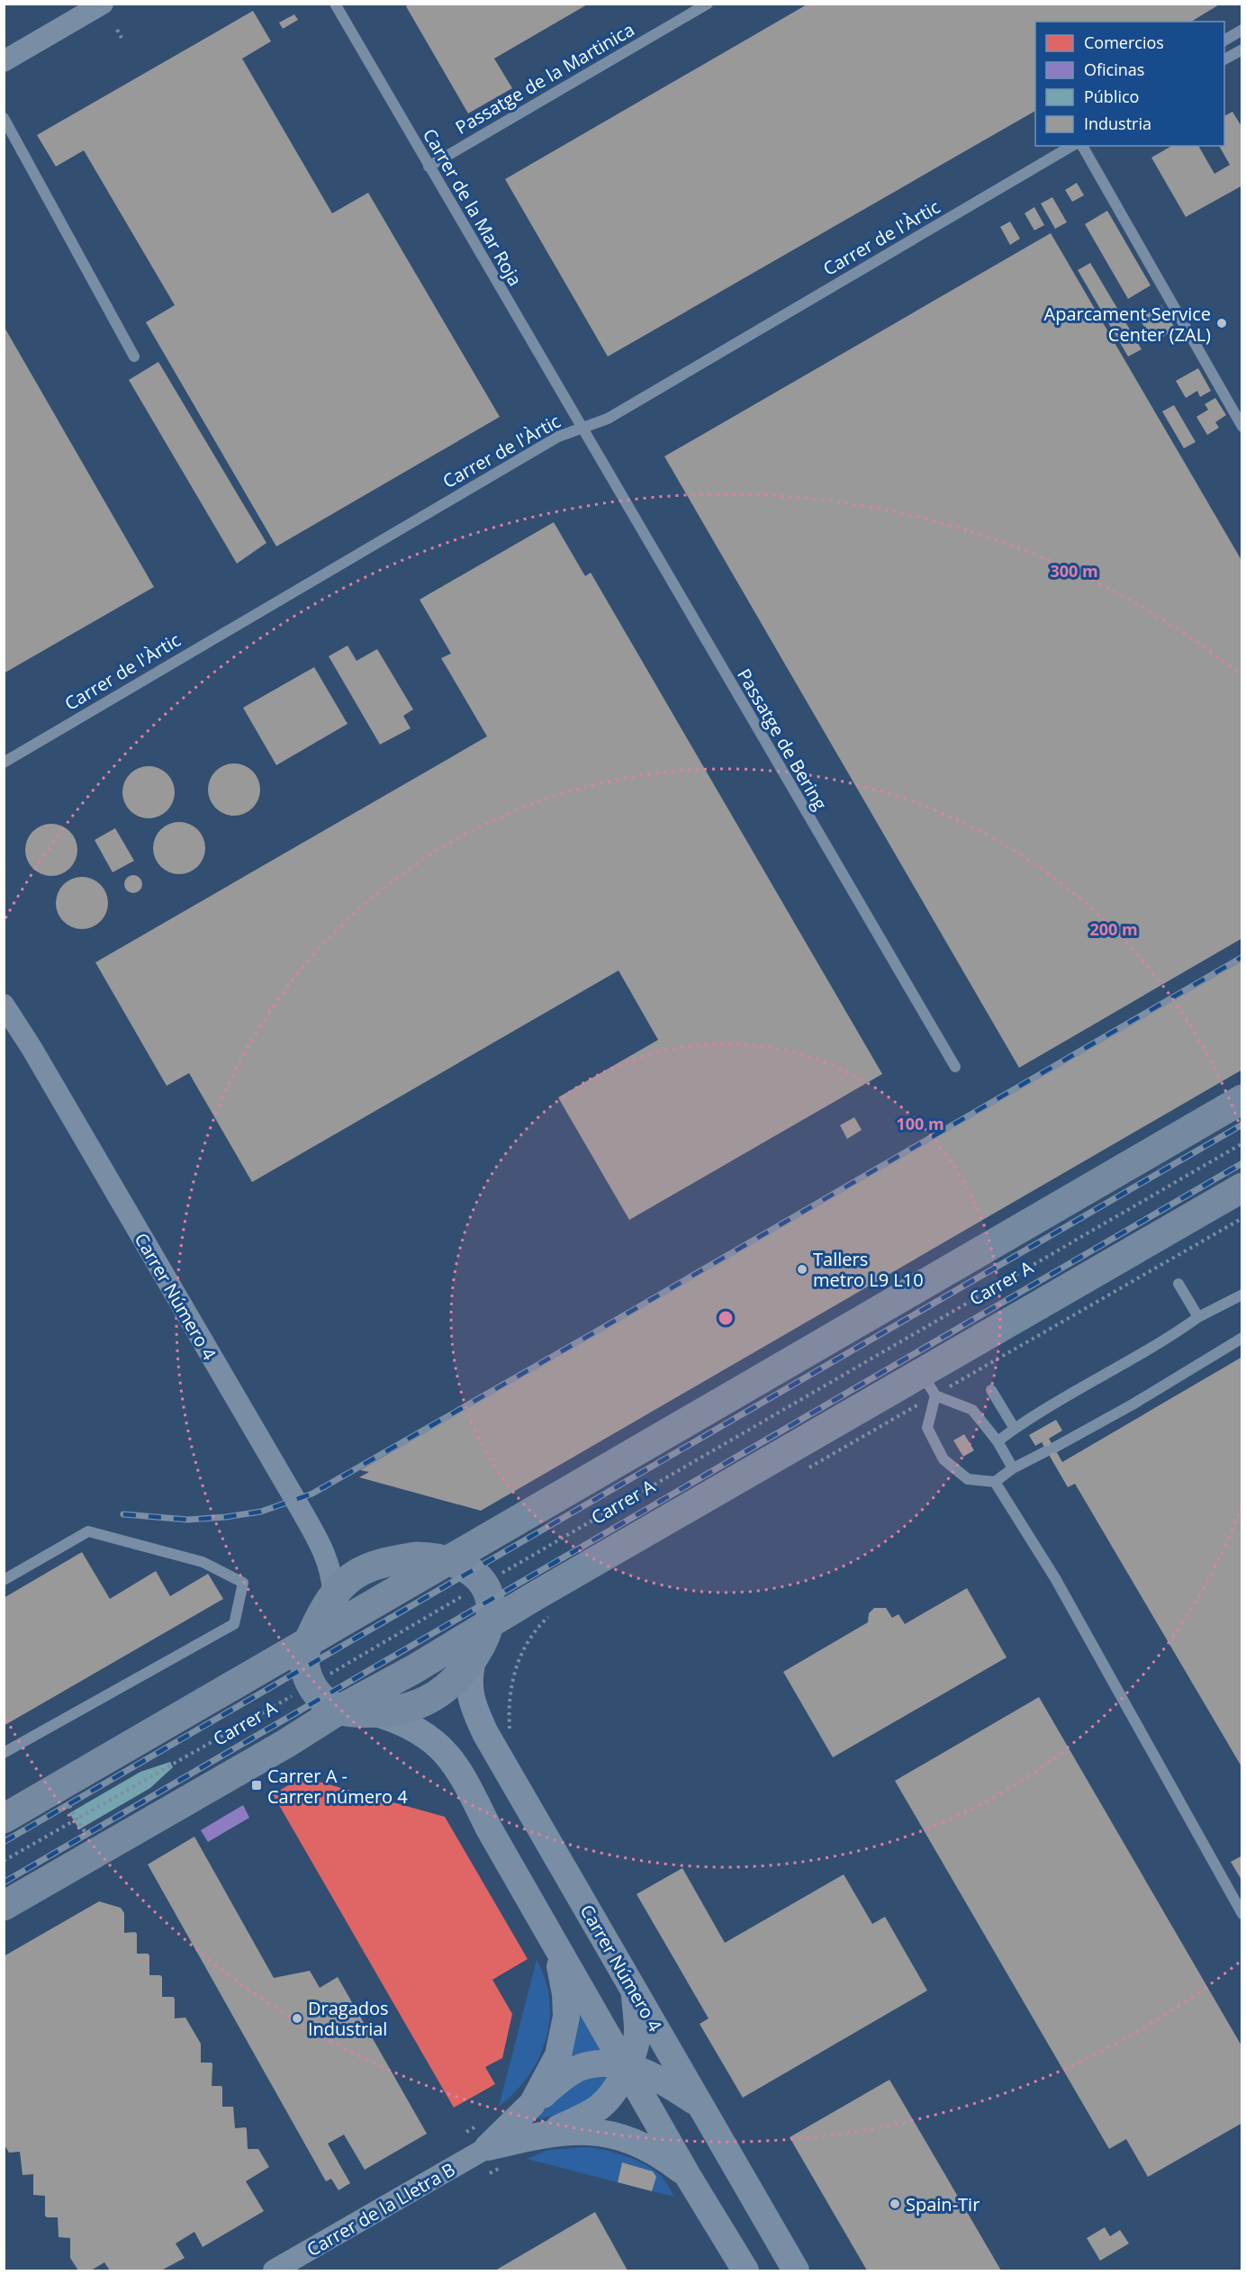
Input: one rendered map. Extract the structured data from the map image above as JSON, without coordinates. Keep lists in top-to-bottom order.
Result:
{
  "streets": {
    "street": ["Carrer Número 4", "Carrer de la Lletra B"],
    "lane": [
      "Passatge de la Martinica",
      "Carrer de la Mar Roja",
      "Carrer de l'Àrtic",
      "Passatge de Bering"
    ],
    "path": ["Carrer A"]
  },
  "crossings": [
    ["Passatge de la Martinica", "Carrer de la Mar Roja"],
    ["Carrer de la Mar Roja", "Carrer de l'Àrtic"],
    ["Carrer de la Mar Roja", "Passatge de Bering"],
    ["Carrer de l'Àrtic", "Passatge de Bering"]
  ],
  "places": {
    "other": [
      "Aparcament Service Center (ZAL)",
      "Tallers metro L9 L10",
      "Dragados Industrial",
      "Spain-Tir"
    ],
    "transit": ["Carrer A - Carrer número 4"]
  },
  "legend": [
    "Comercios",
    "Oficinas",
    "Público",
    "Industria"
  ],
  "rings": ["300 m", "200 m", "100 m"]
}
